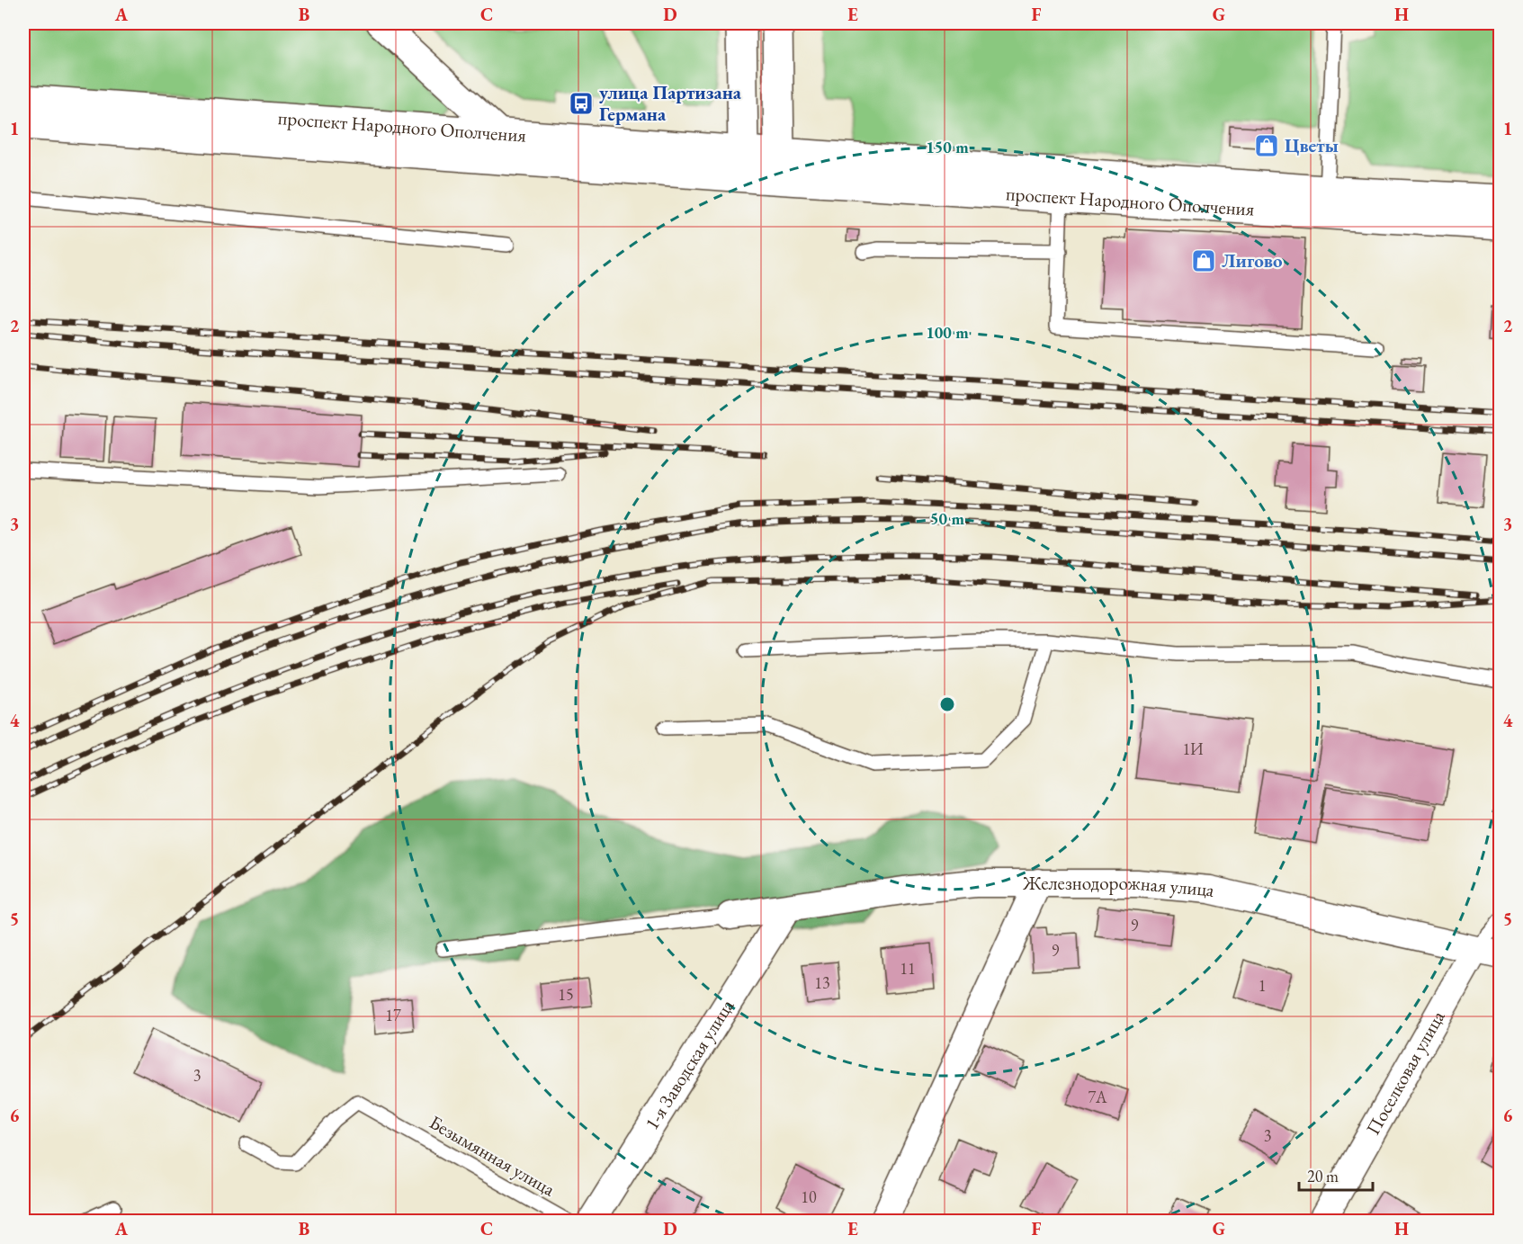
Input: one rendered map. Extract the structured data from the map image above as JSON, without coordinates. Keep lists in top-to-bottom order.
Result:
{
  "streets": {
    "main road": ["проспект Народного Ополчения"],
    "street": ["Железнодорожная улица", "1-я Заводская улица", "Поселковая улица"],
    "lane": ["Безымянная улица"]
  },
  "crossings": [
    ["Железнодорожная улица", "1-я Заводская улица"],
    ["Железнодорожная улица", "Поселковая улица"]
  ],
  "places": {
    "bus stop": ["улица Партизана Германа"],
    "shop": ["Цветы", "Лигово"]
  },
  "house_numbers": [
    "1И",
    "9",
    "9",
    "11",
    "13",
    "1",
    "15",
    "17",
    "3",
    "7А",
    "3",
    "10"
  ],
  "scale_bar": "20 m",
  "grid": {
    "columns": [
      "A",
      "B",
      "C",
      "D",
      "E",
      "F",
      "G",
      "H"
    ],
    "rows": [
      "1",
      "2",
      "3",
      "4",
      "5",
      "6"
    ]
  },
  "rings": ["150 m", "100 m", "50 m"]
}
